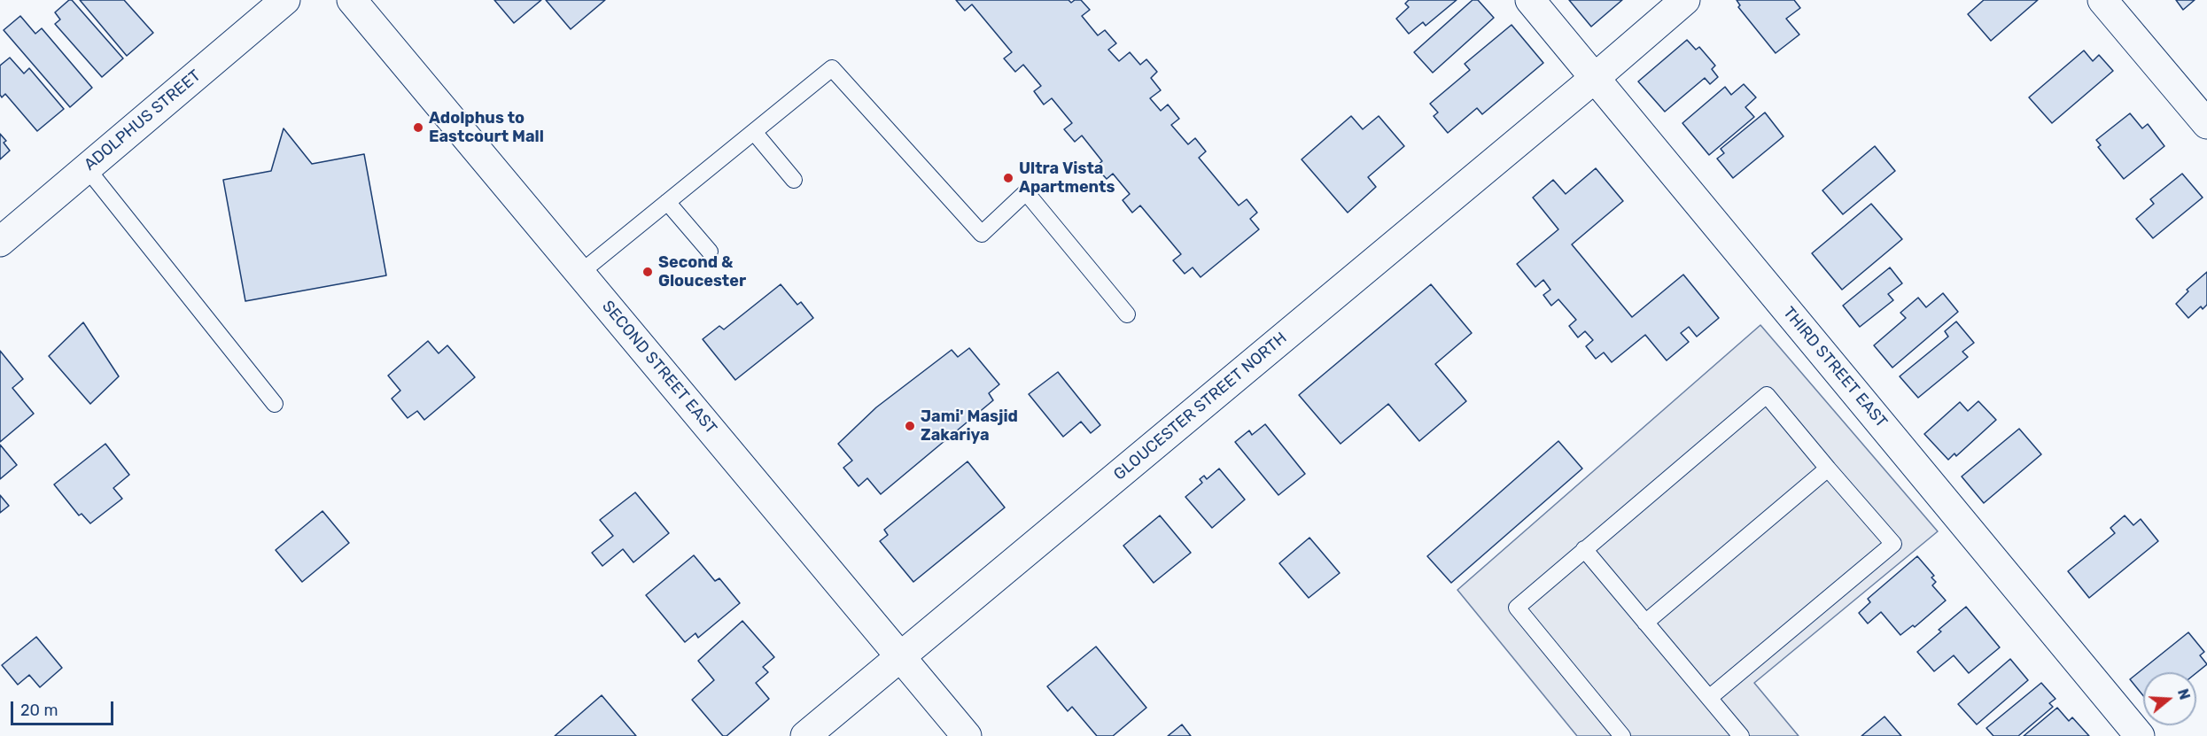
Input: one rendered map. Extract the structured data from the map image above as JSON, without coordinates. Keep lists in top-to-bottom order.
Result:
{
  "streets": {
    "street": [
      "ADOLPHUS STREET",
      "SECOND STREET EAST",
      "THIRD STREET EAST",
      "GLOUCESTER STREET NORTH"
    ]
  },
  "crossings": [
    ["SECOND STREET EAST", "GLOUCESTER STREET NORTH"],
    ["THIRD STREET EAST", "GLOUCESTER STREET NORTH"]
  ],
  "places": [
    "Adolphus to Eastcourt Mall",
    "Ultra Vista Apartments",
    "Second & Gloucester",
    "Jami' Masjid Zakariya"
  ],
  "scale_bar": "20 m",
  "north": "right"
}
